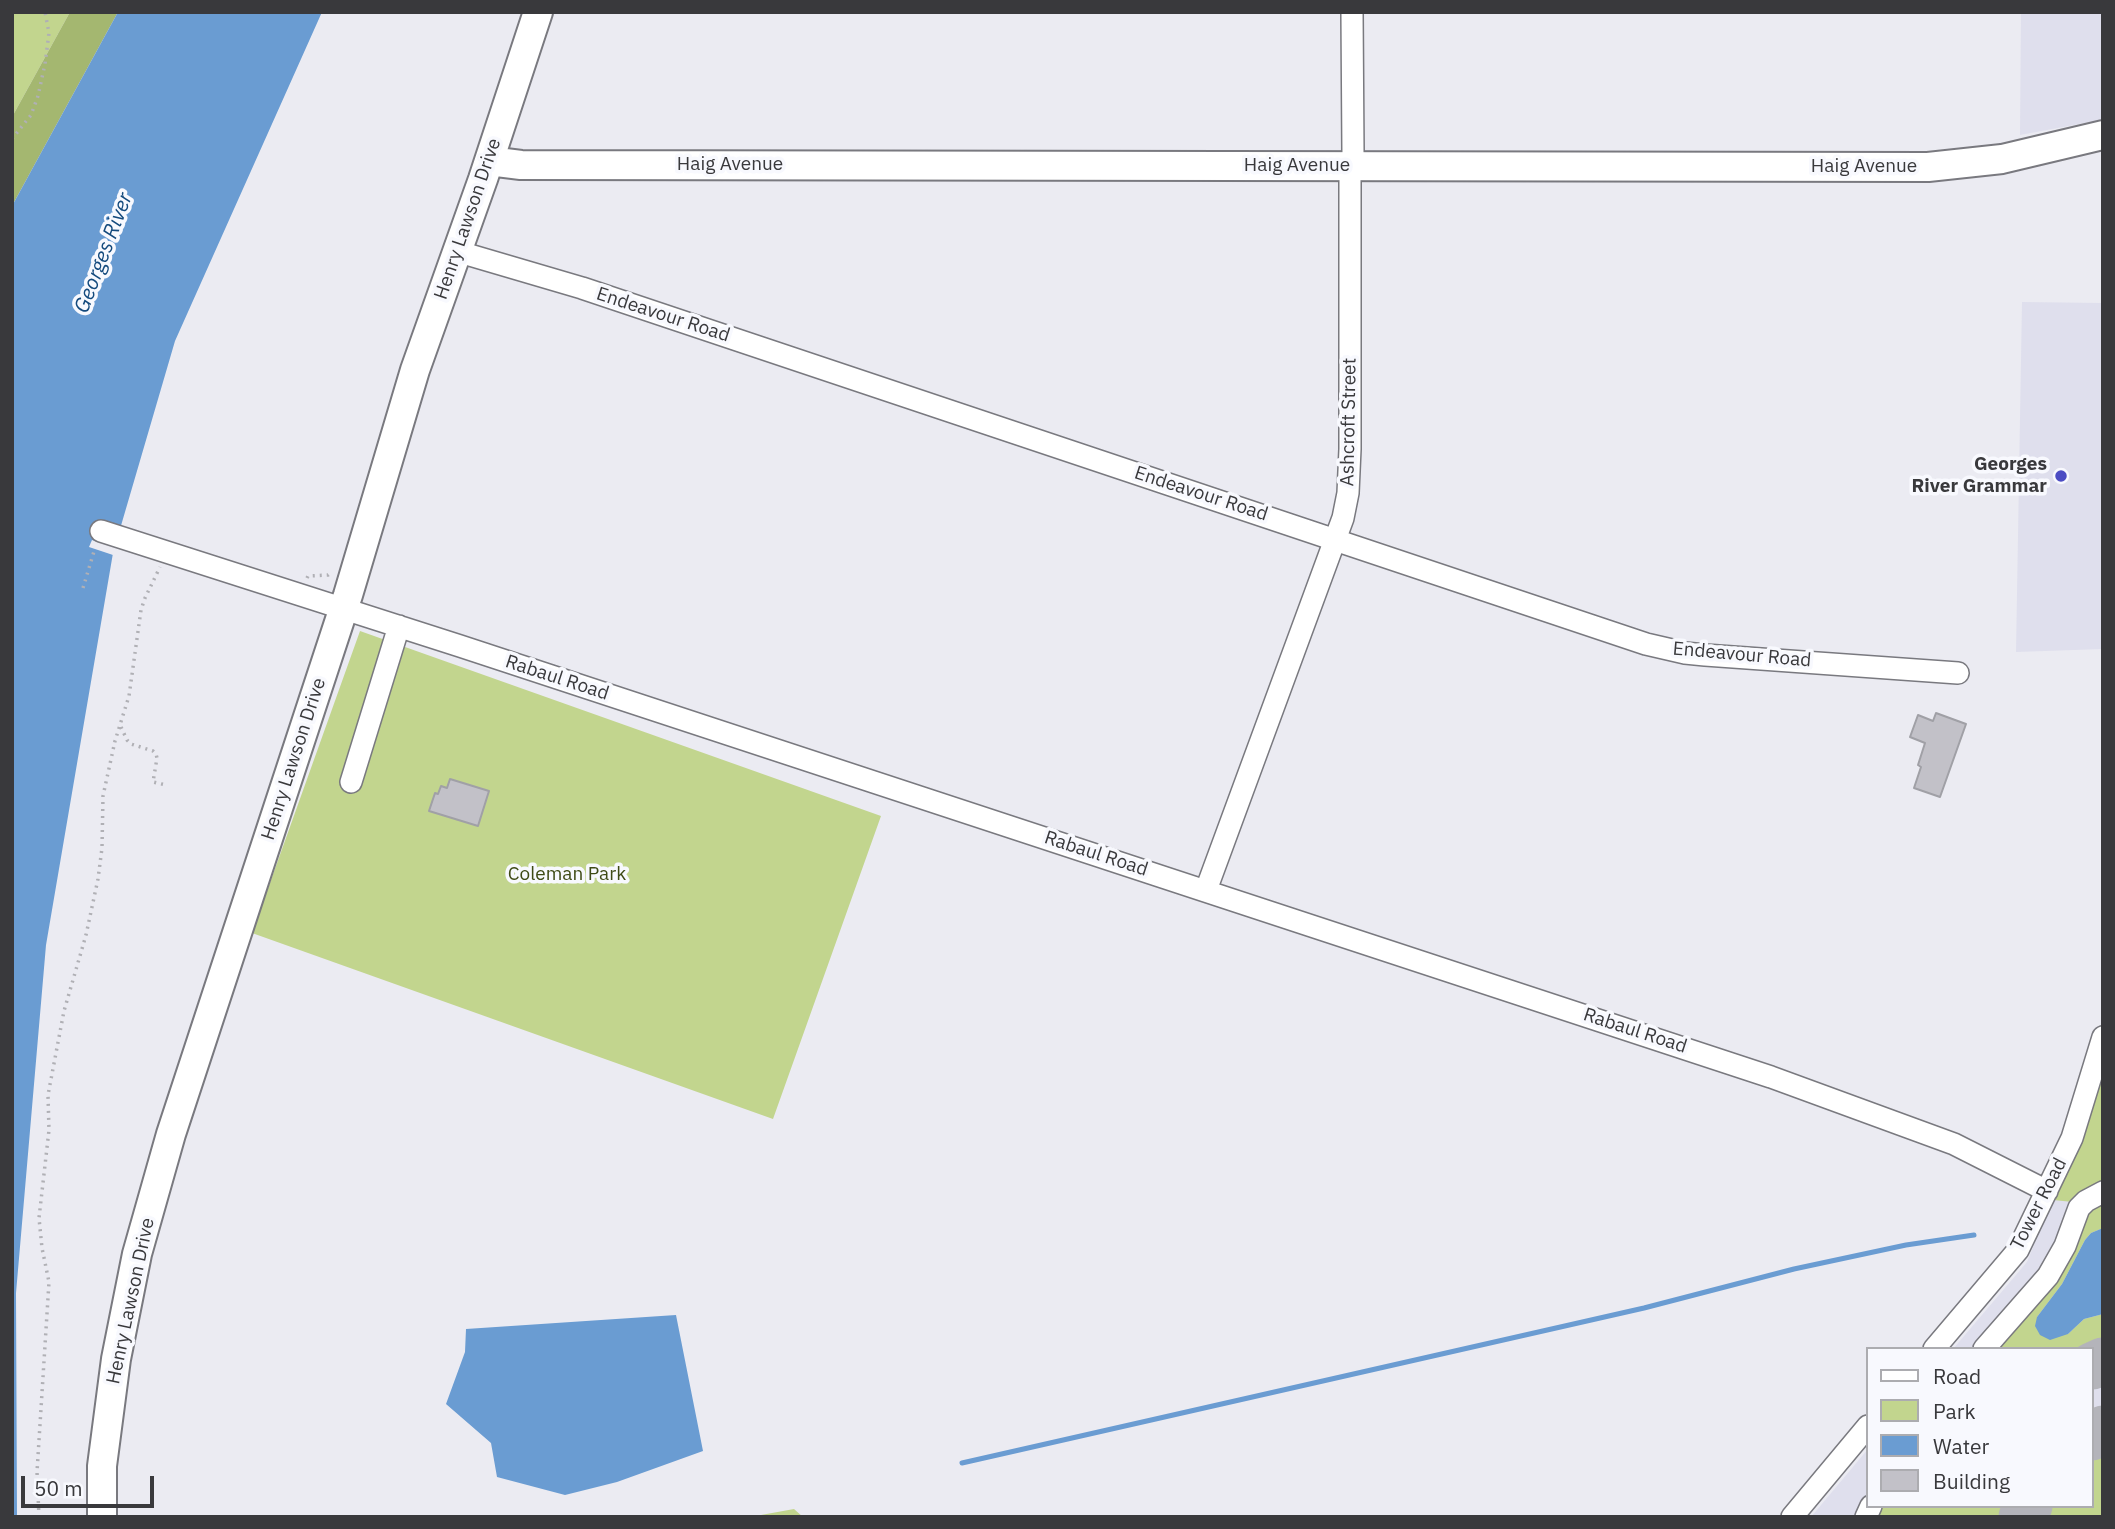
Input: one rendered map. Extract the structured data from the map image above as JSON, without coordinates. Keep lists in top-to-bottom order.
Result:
{
  "streets": {
    "main road": ["Haig Avenue", "Henry Lawson Drive"],
    "street": [
      "Endeavour Road",
      "Ashcroft Street",
      "Rabaul Road",
      "Tower Road"
    ]
  },
  "crossings": [
    ["Haig Avenue", "Henry Lawson Drive"],
    ["Haig Avenue", "Ashcroft Street"],
    ["Henry Lawson Drive", "Endeavour Road"],
    ["Henry Lawson Drive", "Rabaul Road"],
    ["Endeavour Road", "Ashcroft Street"],
    ["Ashcroft Street", "Rabaul Road"],
    ["Rabaul Road", "Tower Road"]
  ],
  "water": ["Georges River"],
  "parks": ["Coleman Park"],
  "places": ["Georges River Grammar"],
  "legend": [
    "Road",
    "Park",
    "Water",
    "Building"
  ],
  "scale_bar": "50 m"
}
